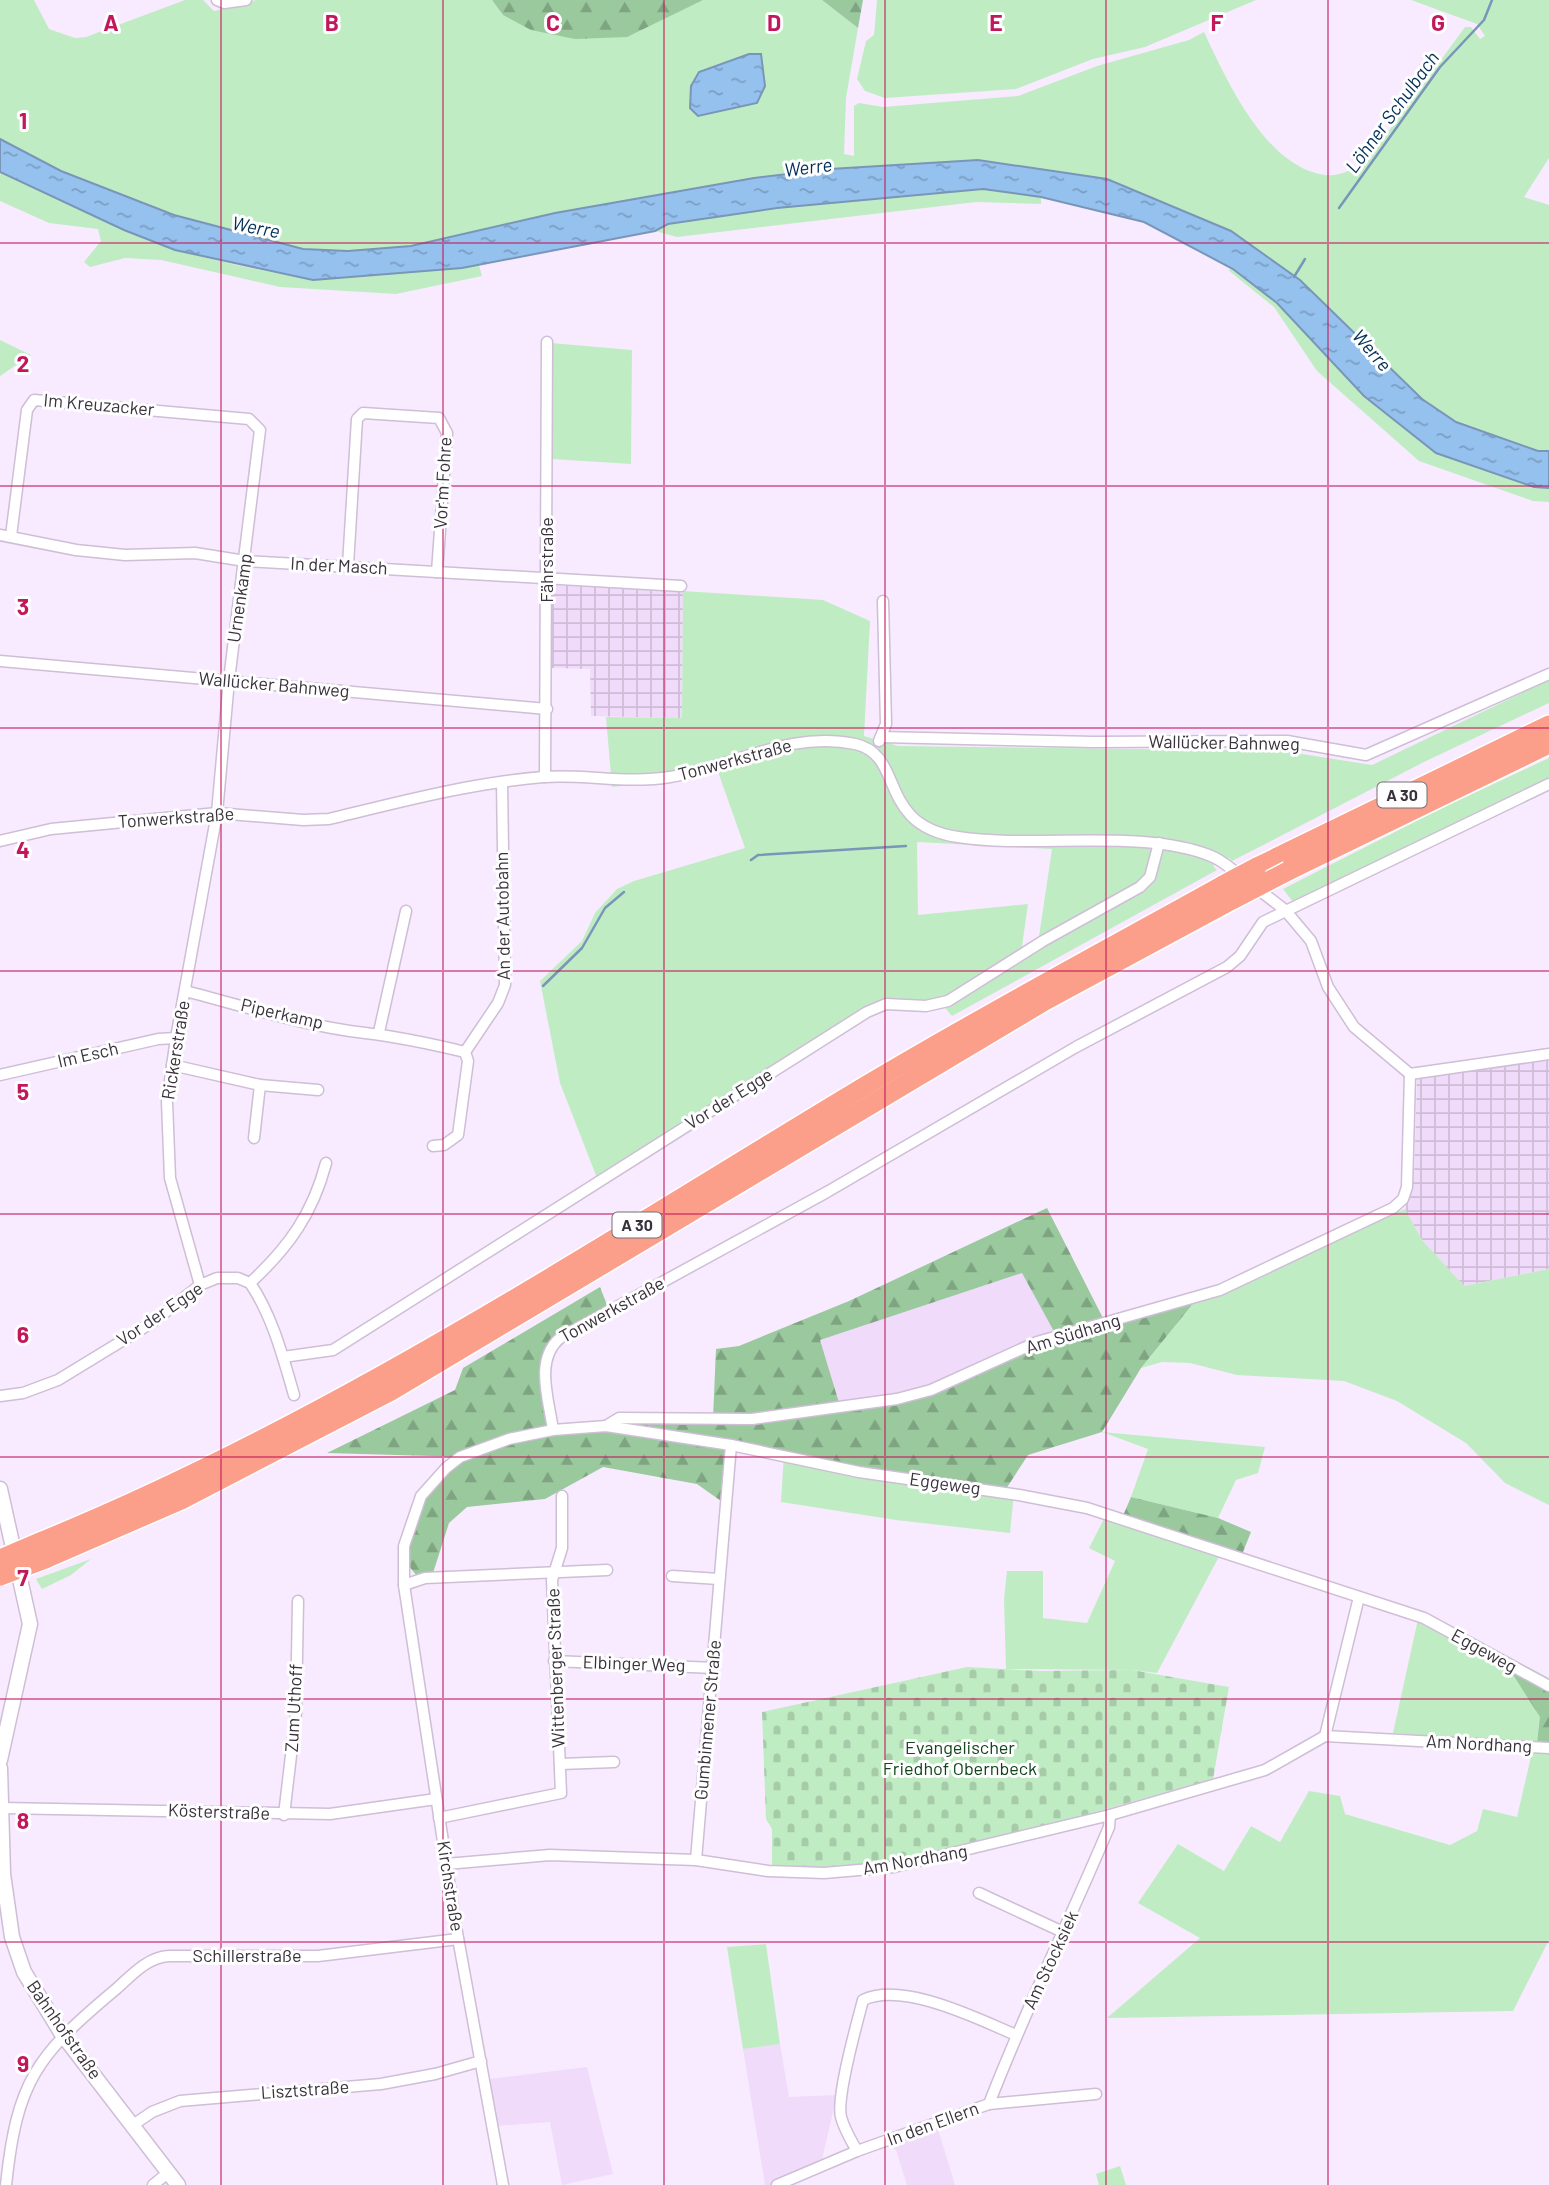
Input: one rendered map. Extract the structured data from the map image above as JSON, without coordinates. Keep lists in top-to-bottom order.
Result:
{
  "streets": {
    "highway": ["A 30"],
    "street": [
      "Im Kreuzacker",
      "Vor'm Fohre",
      "Fährstraße",
      "In der Masch",
      "Urnenkamp",
      "Wallücker Bahnweg",
      "Tonwerkstraße",
      "An der Autobahn",
      "Piperkamp",
      "Rickerstraße",
      "Im Esch",
      "Vor der Egge",
      "Am Südhang",
      "Eggeweg",
      "Elbinger Weg",
      "Wittenberger Straße",
      "Zum Uthoff",
      "Gumbinnener Straße",
      "Am Nordhang",
      "Kösterstraße",
      "Kirchstraße",
      "Schillerstraße",
      "Am Stocksiek",
      "Bahnhofstraße",
      "Lisztstraße",
      "In den Ellern"
    ]
  },
  "crossings": [
    ["Im Kreuzacker", "In der Masch"],
    ["Im Kreuzacker", "Urnenkamp"],
    ["Vor'm Fohre", "In der Masch"],
    ["Fährstraße", "In der Masch"],
    ["Fährstraße", "Wallücker Bahnweg"],
    ["Fährstraße", "Tonwerkstraße"],
    ["In der Masch", "Urnenkamp"],
    ["Urnenkamp", "Wallücker Bahnweg"],
    ["Urnenkamp", "Tonwerkstraße"],
    ["Urnenkamp", "Rickerstraße"],
    ["Tonwerkstraße", "An der Autobahn"],
    ["Tonwerkstraße", "Rickerstraße"],
    ["Tonwerkstraße", "Eggeweg"],
    ["An der Autobahn", "Piperkamp"],
    ["Piperkamp", "Rickerstraße"],
    ["Rickerstraße", "Im Esch"],
    ["Rickerstraße", "Vor der Egge"],
    ["Am Südhang", "Eggeweg"],
    ["Eggeweg", "Wittenberger Straße"],
    ["Eggeweg", "Gumbinnener Straße"],
    ["Eggeweg", "Kirchstraße"],
    ["Elbinger Weg", "Wittenberger Straße"],
    ["Elbinger Weg", "Gumbinnener Straße"],
    ["Wittenberger Straße", "Kirchstraße"],
    ["Zum Uthoff", "Kösterstraße"],
    ["Gumbinnener Straße", "Am Nordhang"],
    ["Am Nordhang", "Kirchstraße"],
    ["Am Nordhang", "Am Stocksiek"],
    ["Kösterstraße", "Kirchstraße"],
    ["Kösterstraße", "Bahnhofstraße"],
    ["Kirchstraße", "Schillerstraße"],
    ["Kirchstraße", "Lisztstraße"],
    ["Schillerstraße", "Bahnhofstraße"],
    ["Am Stocksiek", "In den Ellern"],
    ["Bahnhofstraße", "Lisztstraße"]
  ],
  "water": ["Löhner Schulbach", "Werre"],
  "parks": ["Evangelischer Friedhof Obernbeck"],
  "grid": {
    "columns": [
      "A",
      "B",
      "C",
      "D",
      "E",
      "F",
      "G"
    ],
    "rows": [
      "1",
      "2",
      "3",
      "4",
      "5",
      "6",
      "7",
      "8",
      "9"
    ]
  }
}
